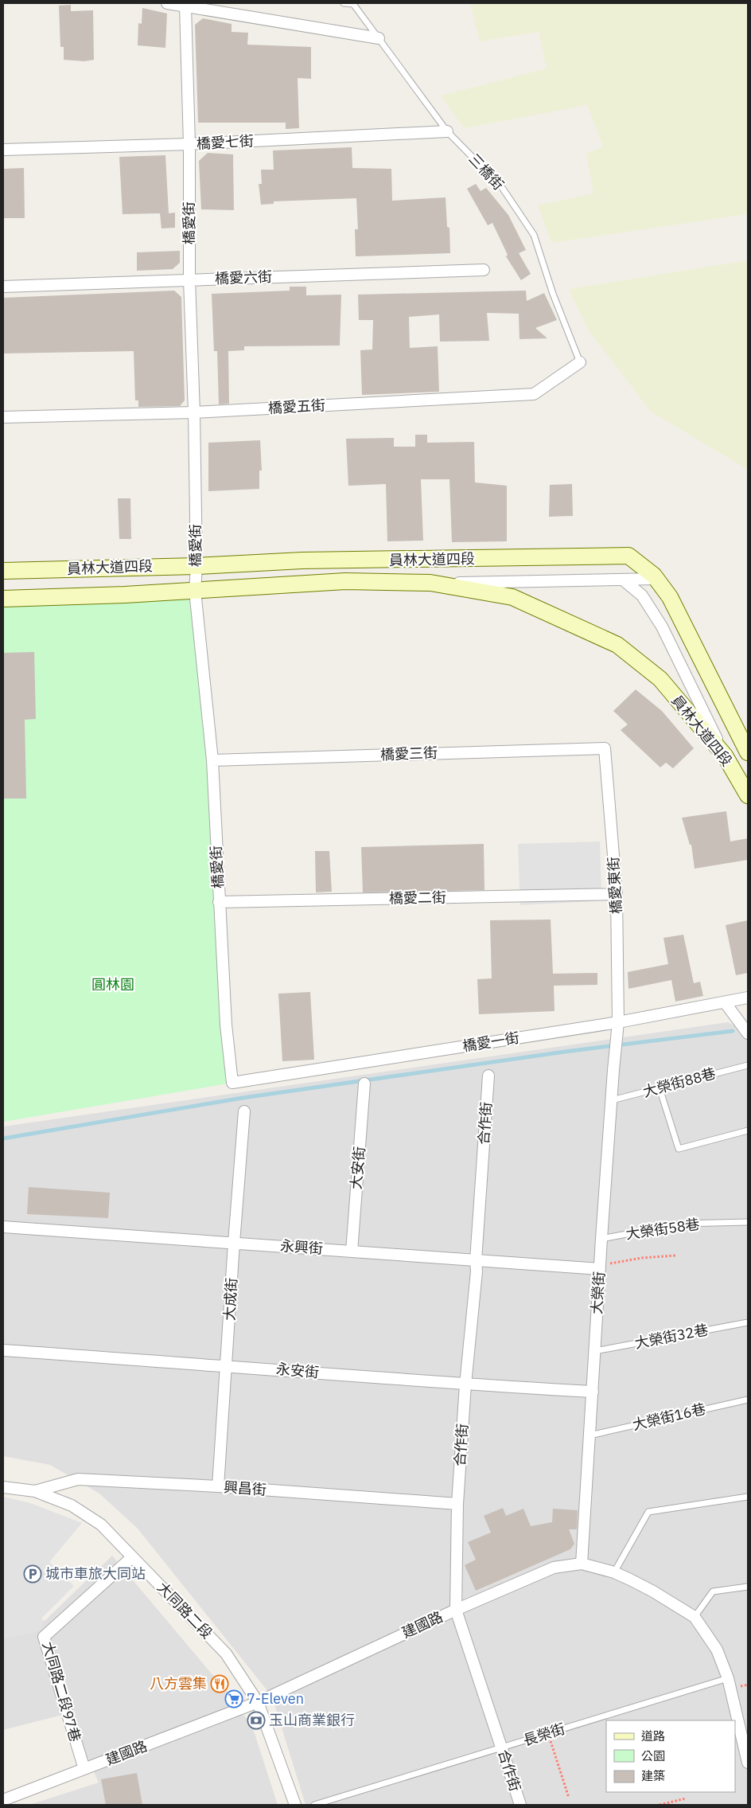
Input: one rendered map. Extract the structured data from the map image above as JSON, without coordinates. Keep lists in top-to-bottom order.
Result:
{
  "streets": {
    "main road": ["員林大道四段"],
    "street": [
      "橋愛七街",
      "橋愛街",
      "橋愛六街",
      "橋愛五街",
      "橋愛三街",
      "橋愛東街",
      "橋愛二街",
      "橋愛一街",
      "合作街",
      "大安街",
      "永興街",
      "大榮街",
      "大成街",
      "永安街",
      "興昌街",
      "大同路二段",
      "建國路",
      "大同路二段97巷"
    ],
    "lane": [
      "三橋街",
      "大榮街88巷",
      "大榮街58巷",
      "大榮街32巷",
      "大榮街16巷",
      "長榮街"
    ]
  },
  "crossings": [
    ["橋愛七街", "三橋街"],
    ["橋愛七街", "橋愛街"],
    ["三橋街", "橋愛五街"],
    ["橋愛街", "橋愛六街"],
    ["橋愛街", "橋愛五街"],
    ["橋愛街", "員林大道四段"],
    ["橋愛街", "橋愛三街"],
    ["橋愛街", "橋愛二街"],
    ["橋愛街", "橋愛一街"],
    ["橋愛三街", "橋愛東街"],
    ["橋愛東街", "橋愛二街"],
    ["橋愛東街", "橋愛一街"],
    ["橋愛東街", "大榮街"],
    ["橋愛一街", "大榮街"],
    ["大榮街88巷", "大榮街"],
    ["合作街", "永興街"],
    ["合作街", "永安街"],
    ["合作街", "興昌街"],
    ["合作街", "建國路"],
    ["合作街", "長榮街"],
    ["大安街", "永興街"],
    ["大榮街58巷", "大榮街"],
    ["永興街", "大榮街"],
    ["永興街", "大成街"],
    ["大榮街", "大榮街32巷"],
    ["大榮街", "永安街"],
    ["大榮街", "大榮街16巷"],
    ["大榮街", "建國路"],
    ["大成街", "永安街"],
    ["大成街", "興昌街"],
    ["興昌街", "大同路二段"],
    ["大同路二段", "建國路"],
    ["大同路二段", "大同路二段97巷"],
    ["建國路", "大同路二段97巷"],
    ["建國路", "長榮街"]
  ],
  "parks": ["圓林園"],
  "places": {
    "parking": ["城市車旅大同站"],
    "restaurant": ["八方雲集"],
    "supermarket": ["7-Eleven"],
    "bank": ["玉山商業銀行"]
  },
  "legend": ["道路", "公園", "建築"]
}
